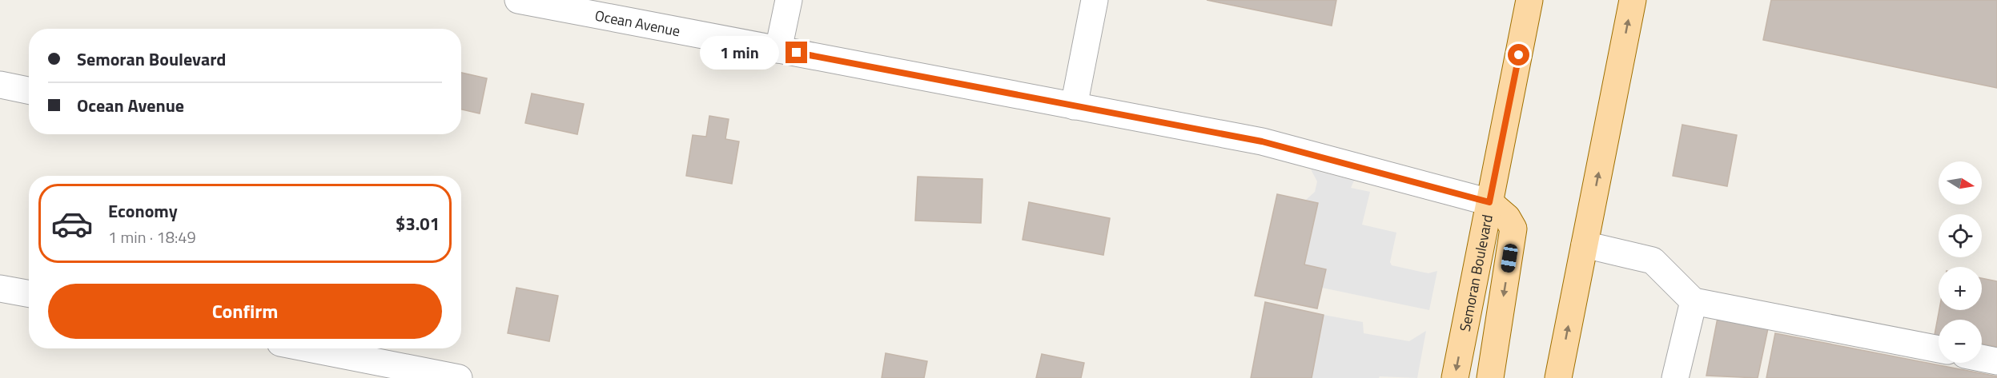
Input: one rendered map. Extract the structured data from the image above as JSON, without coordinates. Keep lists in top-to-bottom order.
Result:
{
  "streets": {
    "main road": ["Semoran Boulevard"],
    "street": ["Ocean Avenue"]
  },
  "crossings": [
    ["Ocean Avenue", "Semoran Boulevard"]
  ],
  "north": "right",
  "page": {
    "banner": ["Semoran Boulevard", "Ocean Avenue"],
    "bubble": "1 min",
    "map_buttons": ["+", "−"],
    "list": [
      {
        "name": "Economy",
        "note": "1 min · 18:49",
        "value": "$3.01"
      }
    ],
    "buttons": "Confirm"
  }
}
